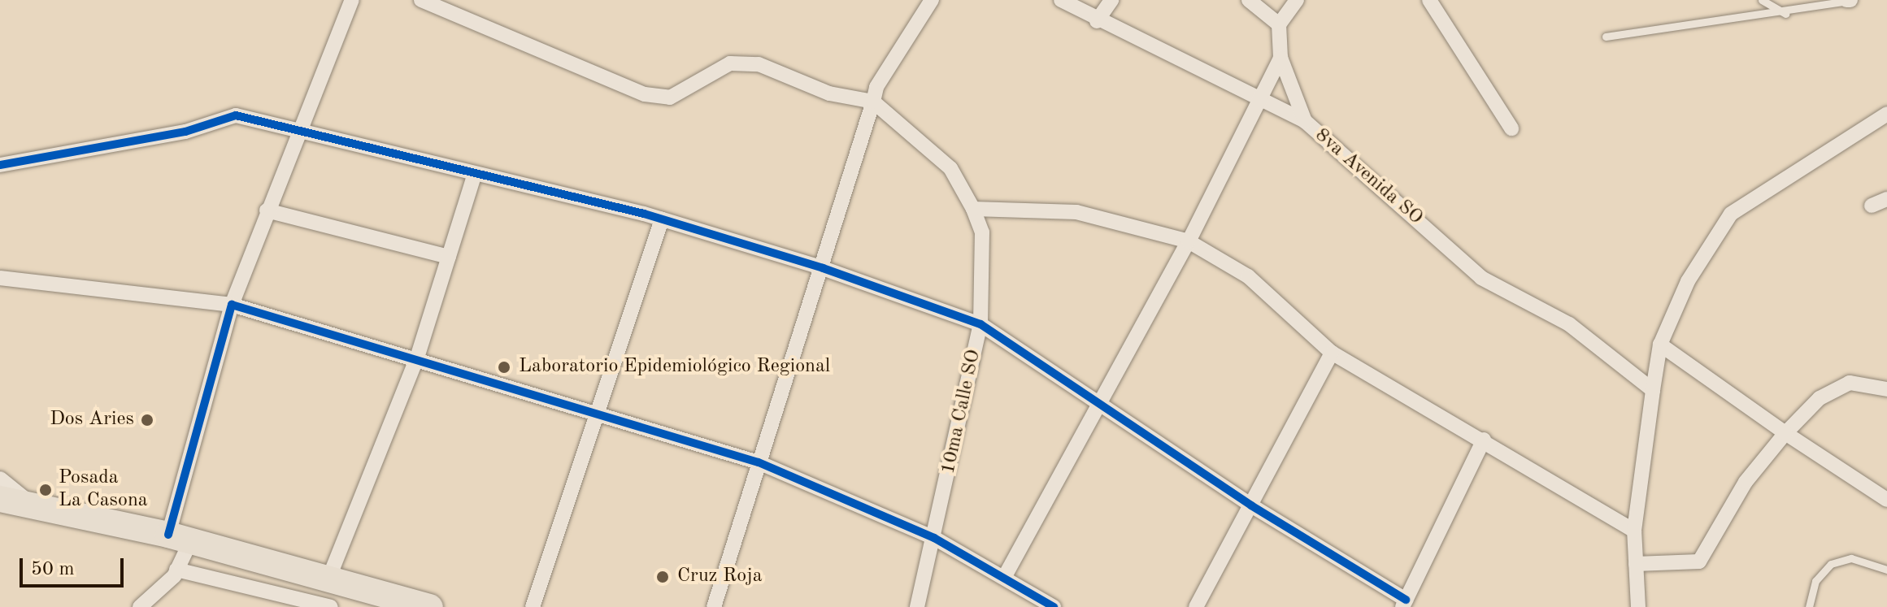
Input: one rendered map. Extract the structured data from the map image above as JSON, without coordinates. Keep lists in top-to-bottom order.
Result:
{
  "streets": {
    "street": ["8va Avenida SO", "10ma Calle SO"]
  },
  "places": [
    "Laboratorio Epidemiológico Regional",
    "Dos Aries",
    "Posada La Casona",
    "Cruz Roja"
  ],
  "scale_bar": "50 m"
}
